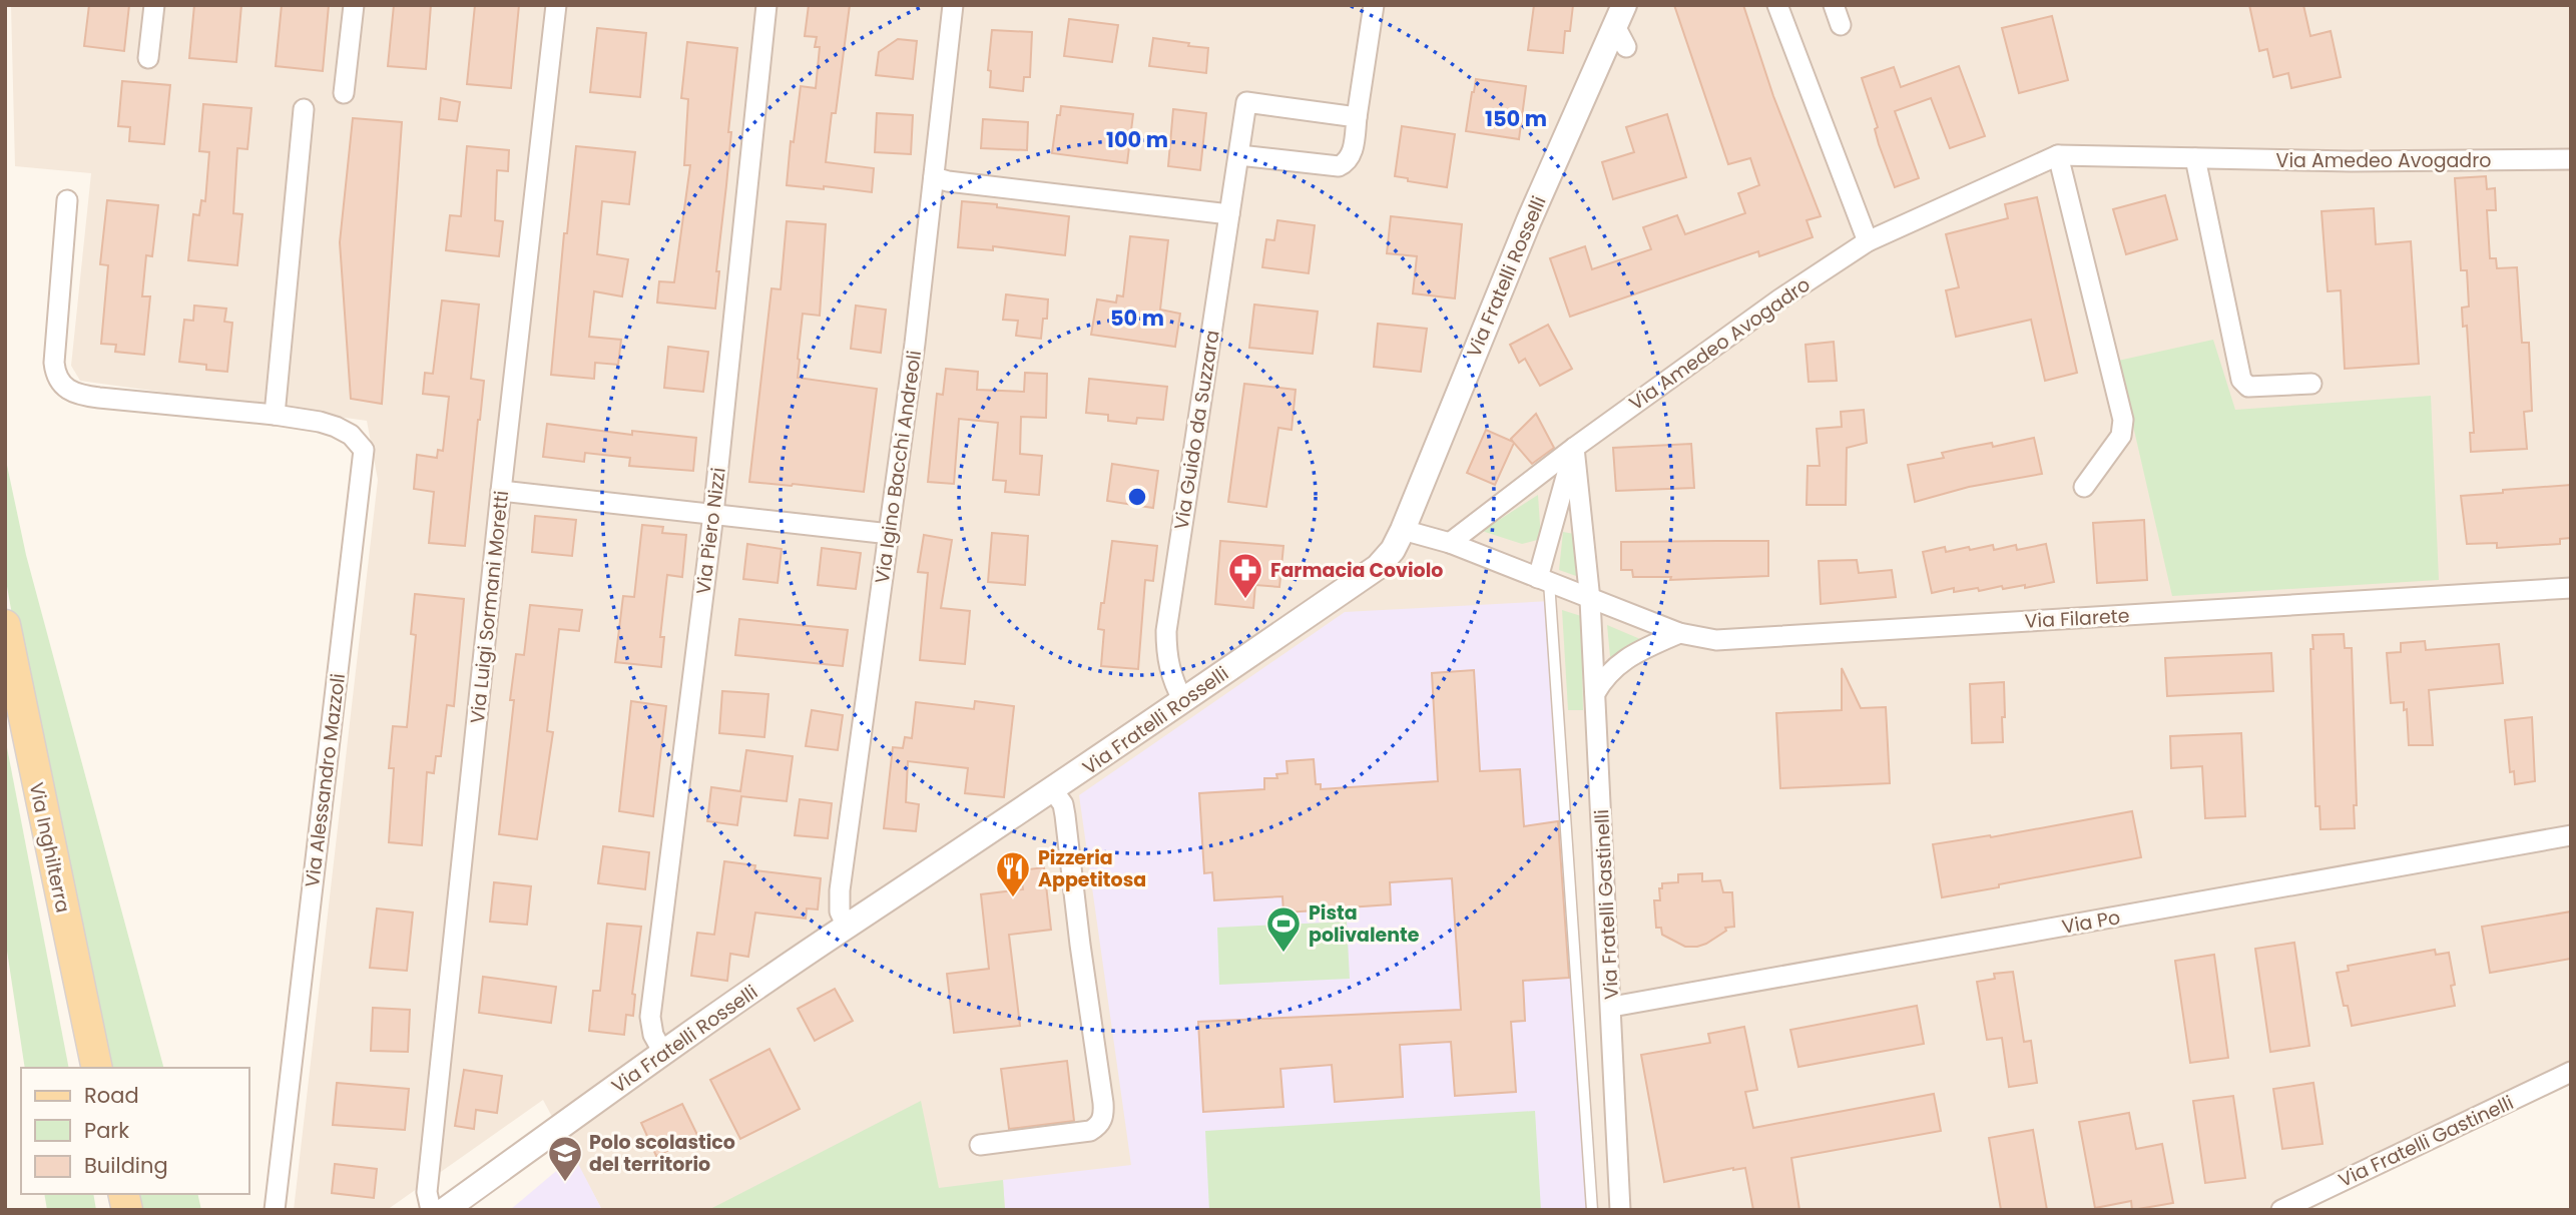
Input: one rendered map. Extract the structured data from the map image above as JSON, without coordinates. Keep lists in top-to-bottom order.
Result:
{
  "streets": {
    "main road": ["Via Inghilterra"],
    "street": [
      "Via Amedeo Avogadro",
      "Via Fratelli Rosselli",
      "Via Guido da Suzzara",
      "Via Igino Bacchi Andreoli",
      "Via Piero Nizzi",
      "Via Luigi Sormani Moretti",
      "Via Filarete",
      "Via Alessandro Mazzoli",
      "Via Fratelli Gastinelli",
      "Via Po"
    ]
  },
  "crossings": [
    ["Via Amedeo Avogadro", "Via Fratelli Gastinelli"],
    ["Via Fratelli Rosselli", "Via Guido da Suzzara"],
    ["Via Fratelli Rosselli", "Via Igino Bacchi Andreoli"],
    ["Via Fratelli Rosselli", "Via Piero Nizzi"],
    ["Via Filarete", "Via Fratelli Gastinelli"],
    ["Via Fratelli Gastinelli", "Via Po"]
  ],
  "places": {
    "pharmacy": ["Farmacia Coviolo"],
    "restaurant": ["Pizzeria Appetitosa"],
    "sports": ["Pista polivalente"],
    "school or university": ["Polo scolastico del territorio"]
  },
  "legend": ["Road", "Park", "Building"],
  "rings": ["150 m", "100 m", "50 m"]
}
